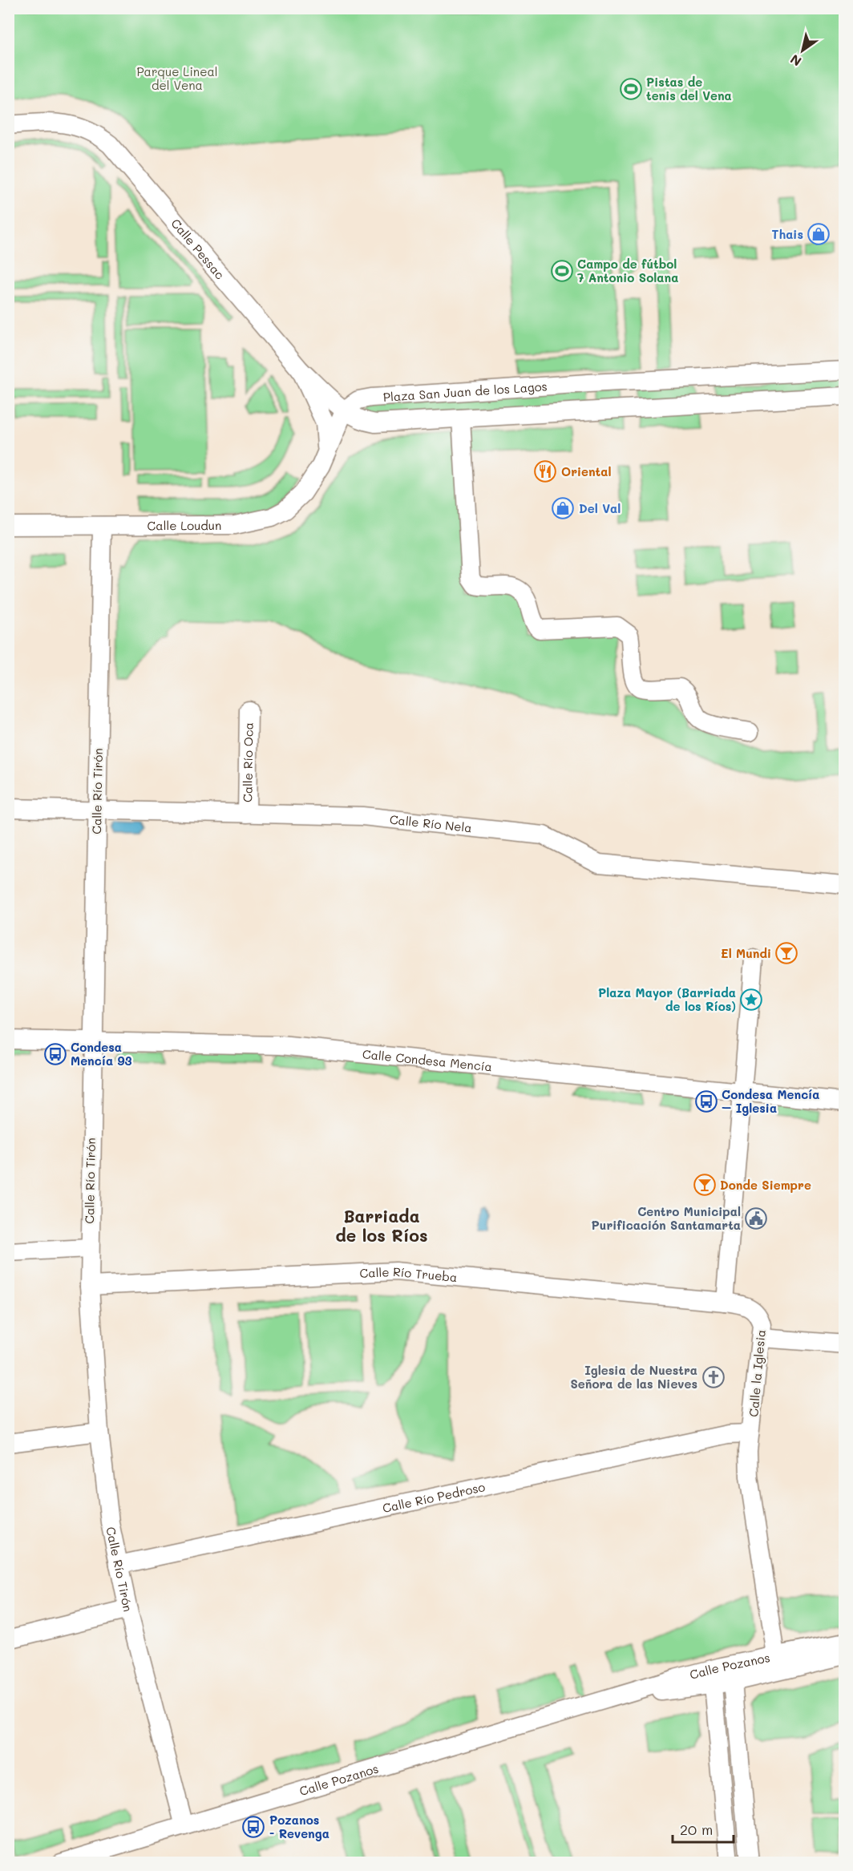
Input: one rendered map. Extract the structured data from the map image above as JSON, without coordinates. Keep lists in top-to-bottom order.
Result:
{
  "streets": {
    "street": [
      "Calle Pessac",
      "Plaza San Juan de los Lagos",
      "Calle Loudun",
      "Calle Río Oca",
      "Calle Río Tirón",
      "Calle Río Nela",
      "Calle Condesa Mencía",
      "Calle Río Trueba",
      "Calle la Iglesia",
      "Calle Río Pedroso",
      "Calle Pozanos"
    ]
  },
  "crossings": [
    ["Calle Pessac", "Calle Loudun"],
    ["Calle Loudun", "Calle Río Tirón"],
    ["Calle Río Oca", "Calle Río Nela"],
    ["Calle Río Tirón", "Calle Río Nela"],
    ["Calle Río Tirón", "Calle Condesa Mencía"],
    ["Calle Río Tirón", "Calle Río Trueba"],
    ["Calle Río Tirón", "Calle Río Pedroso"],
    ["Calle Río Tirón", "Calle Pozanos"],
    ["Calle Río Trueba", "Calle la Iglesia"],
    ["Calle la Iglesia", "Calle Río Pedroso"],
    ["Calle la Iglesia", "Calle Pozanos"]
  ],
  "districts": ["Barriada de los Ríos"],
  "parks": ["Parque Lineal del Vena"],
  "places": {
    "sports": ["Pistas de tenis del Vena", "Campo de fútbol 7 Antonio Solana"],
    "shop": ["Thais", "Del Val"],
    "restaurant": ["Oriental"],
    "bar": ["El Mundi", "Donde Siempre"],
    "place": ["Plaza Mayor (Barriada de los Ríos)"],
    "bus stop": ["Condesa Mencía 93", "Condesa Mencía – Iglesia", "Pozanos - Revenga"],
    "public building": ["Centro Municipal Purificación Santamarta"],
    "church": ["Iglesia de Nuestra Señora de las Nieves"]
  },
  "scale_bar": "20 m",
  "north": "bottom left"
}
